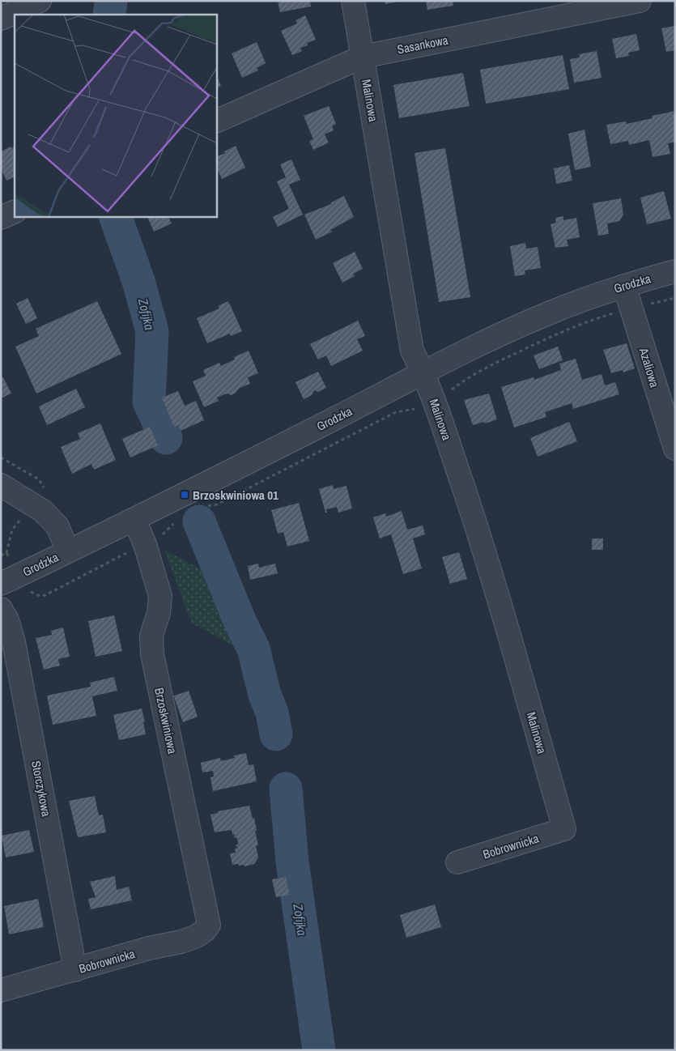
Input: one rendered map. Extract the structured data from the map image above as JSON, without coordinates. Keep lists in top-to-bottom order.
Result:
{
  "streets": {
    "street": [
      "Sasankowa",
      "Malinowa",
      "Grodzka",
      "Azaliowa",
      "Brzoskwiniowa",
      "Storczykowa",
      "Bobrownicka"
    ]
  },
  "crossings": [
    ["Sasankowa", "Malinowa"],
    ["Malinowa", "Grodzka"],
    ["Malinowa", "Bobrownicka"],
    ["Grodzka", "Azaliowa"],
    ["Grodzka", "Brzoskwiniowa"],
    ["Brzoskwiniowa", "Bobrownicka"],
    ["Storczykowa", "Bobrownicka"]
  ],
  "water": ["Zofijka"],
  "places": {
    "transit": ["Brzoskwiniowa 01"]
  }
}
